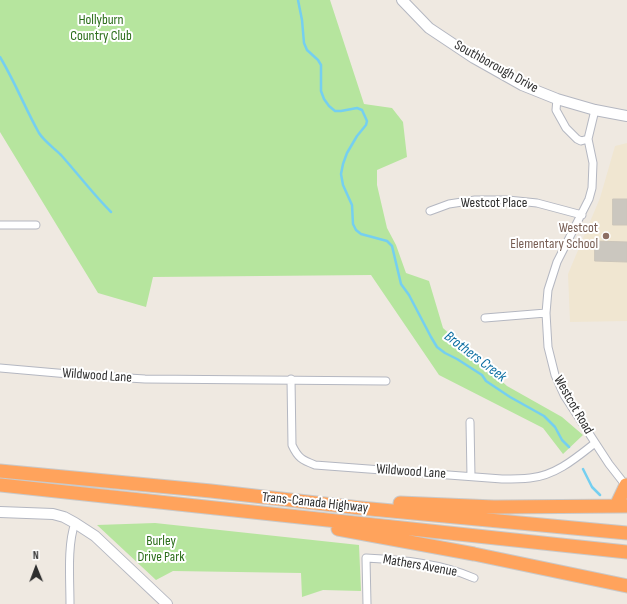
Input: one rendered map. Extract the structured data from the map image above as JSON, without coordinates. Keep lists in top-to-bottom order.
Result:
{
  "streets": {
    "highway": ["Trans-Canada Highway"],
    "street": [
      "Southborough Drive",
      "Westcot Place",
      "Wildwood Lane",
      "Westcot Road",
      "Mathers Avenue"
    ]
  },
  "crossings": [
    ["Southborough Drive", "Westcot Road"],
    ["Westcot Place", "Westcot Road"],
    ["Wildwood Lane", "Westcot Road"]
  ],
  "water": ["Brothers Creek"],
  "parks": ["Hollyburn Country Club", "Burley Drive Park"],
  "places": ["Westcot Elementary School"],
  "north": "top"
}
